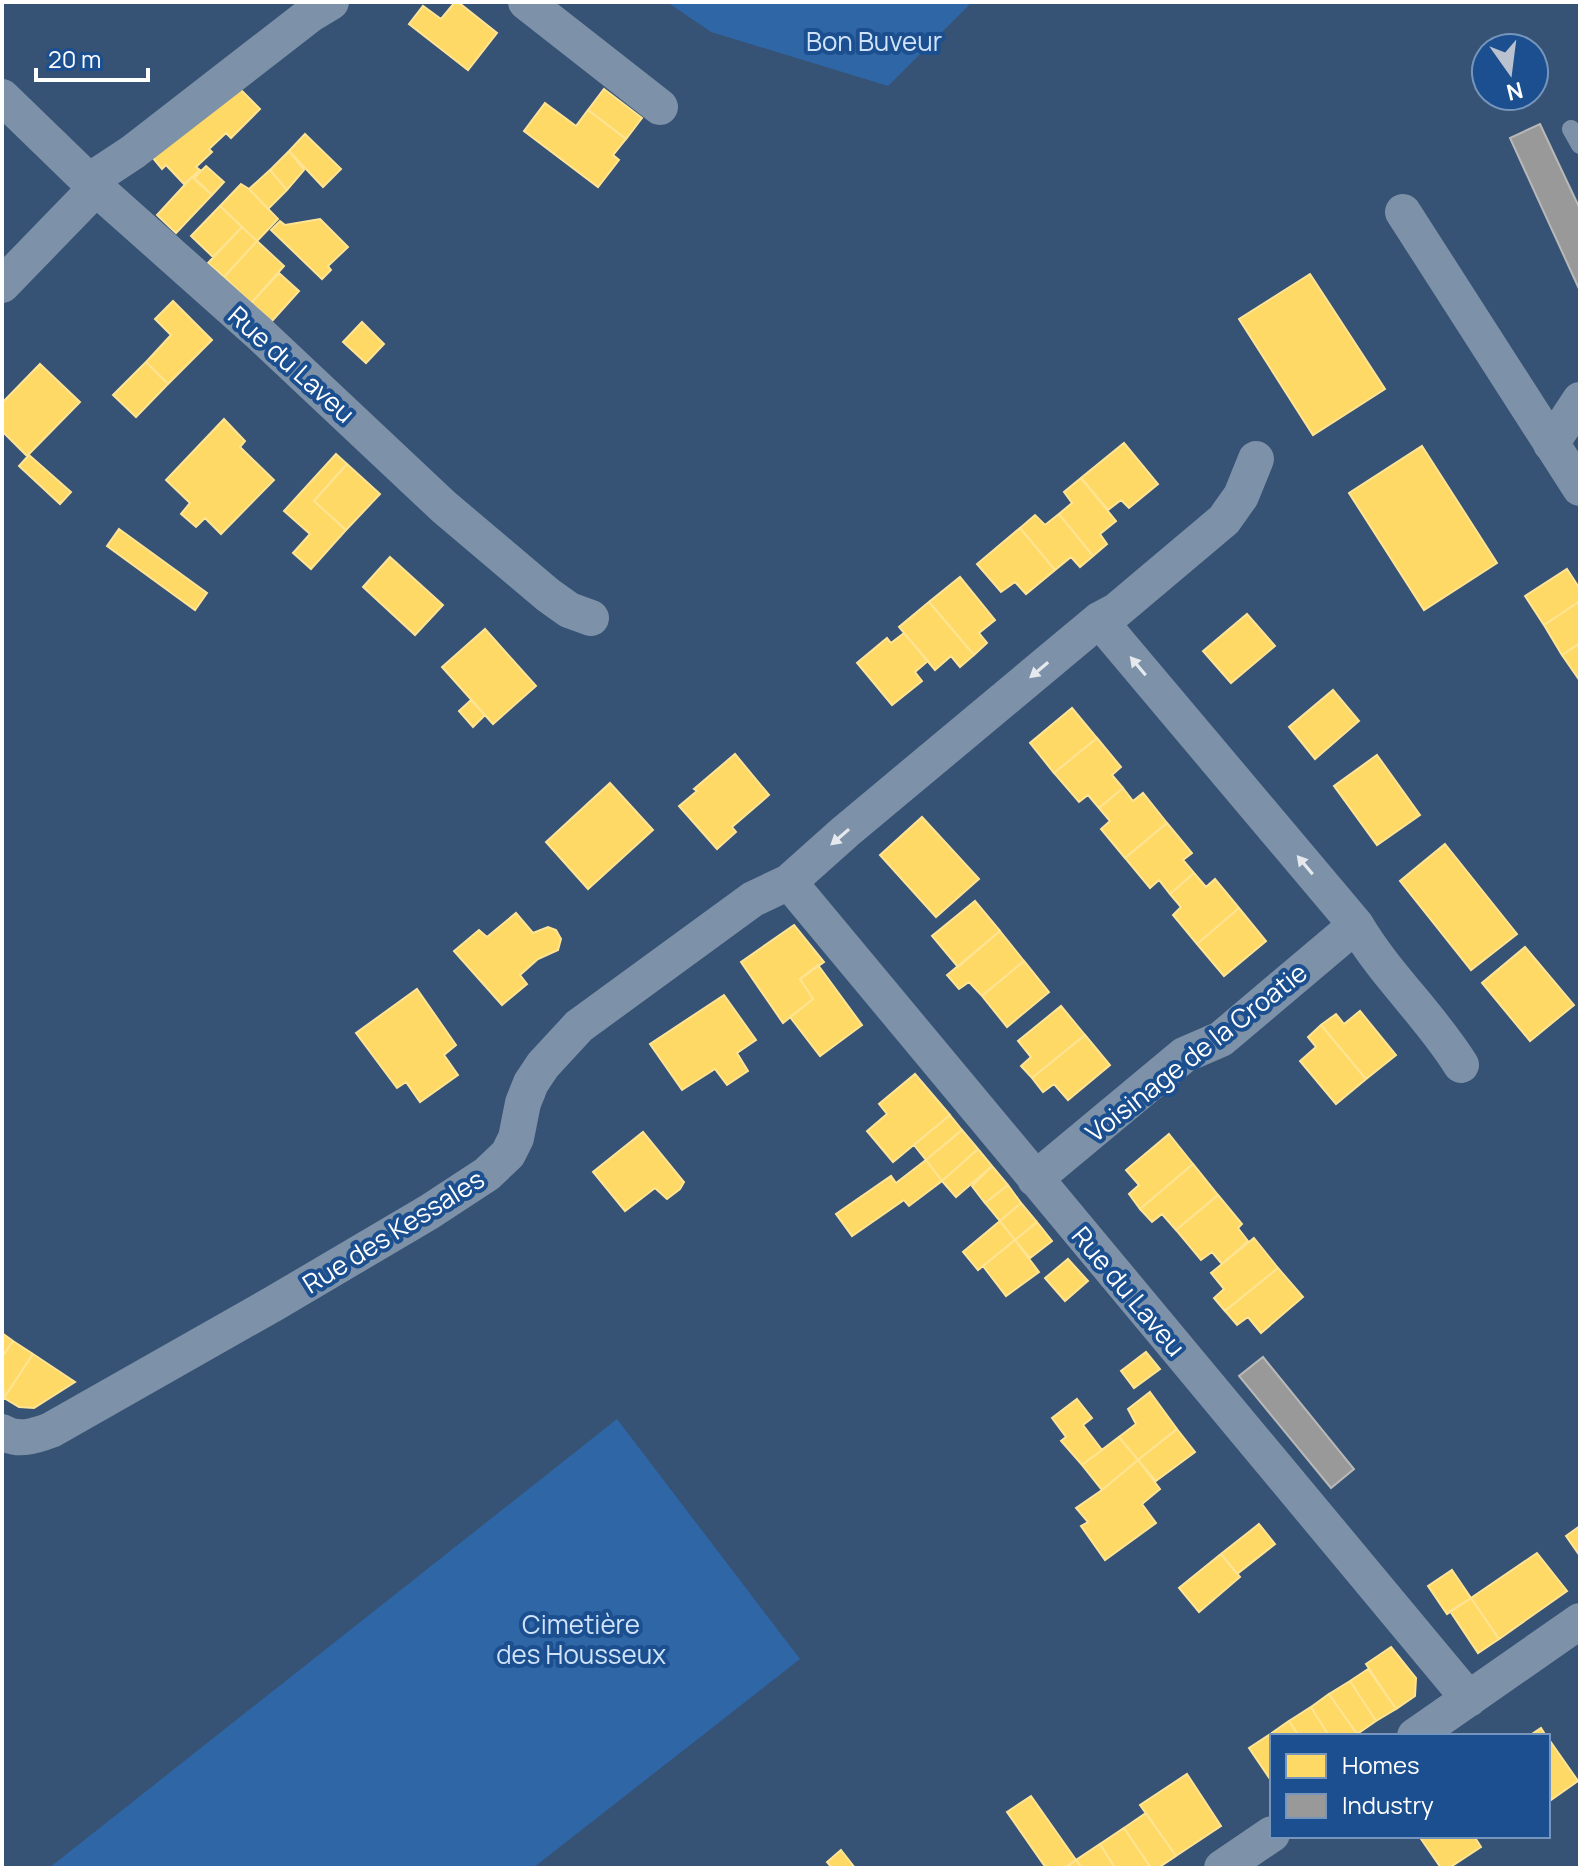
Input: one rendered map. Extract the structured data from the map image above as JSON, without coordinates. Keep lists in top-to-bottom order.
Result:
{
  "streets": {
    "street": ["Rue du Laveu", "Voisinage de la Croatie", "Rue des Kessales"]
  },
  "crossings": [
    ["Rue du Laveu", "Voisinage de la Croatie"],
    ["Rue du Laveu", "Rue des Kessales"]
  ],
  "parks": ["Bon Buveur", "Cimetière des Housseux"],
  "legend": ["Homes", "Industry"],
  "scale_bar": "20 m",
  "north": "bottom"
}
